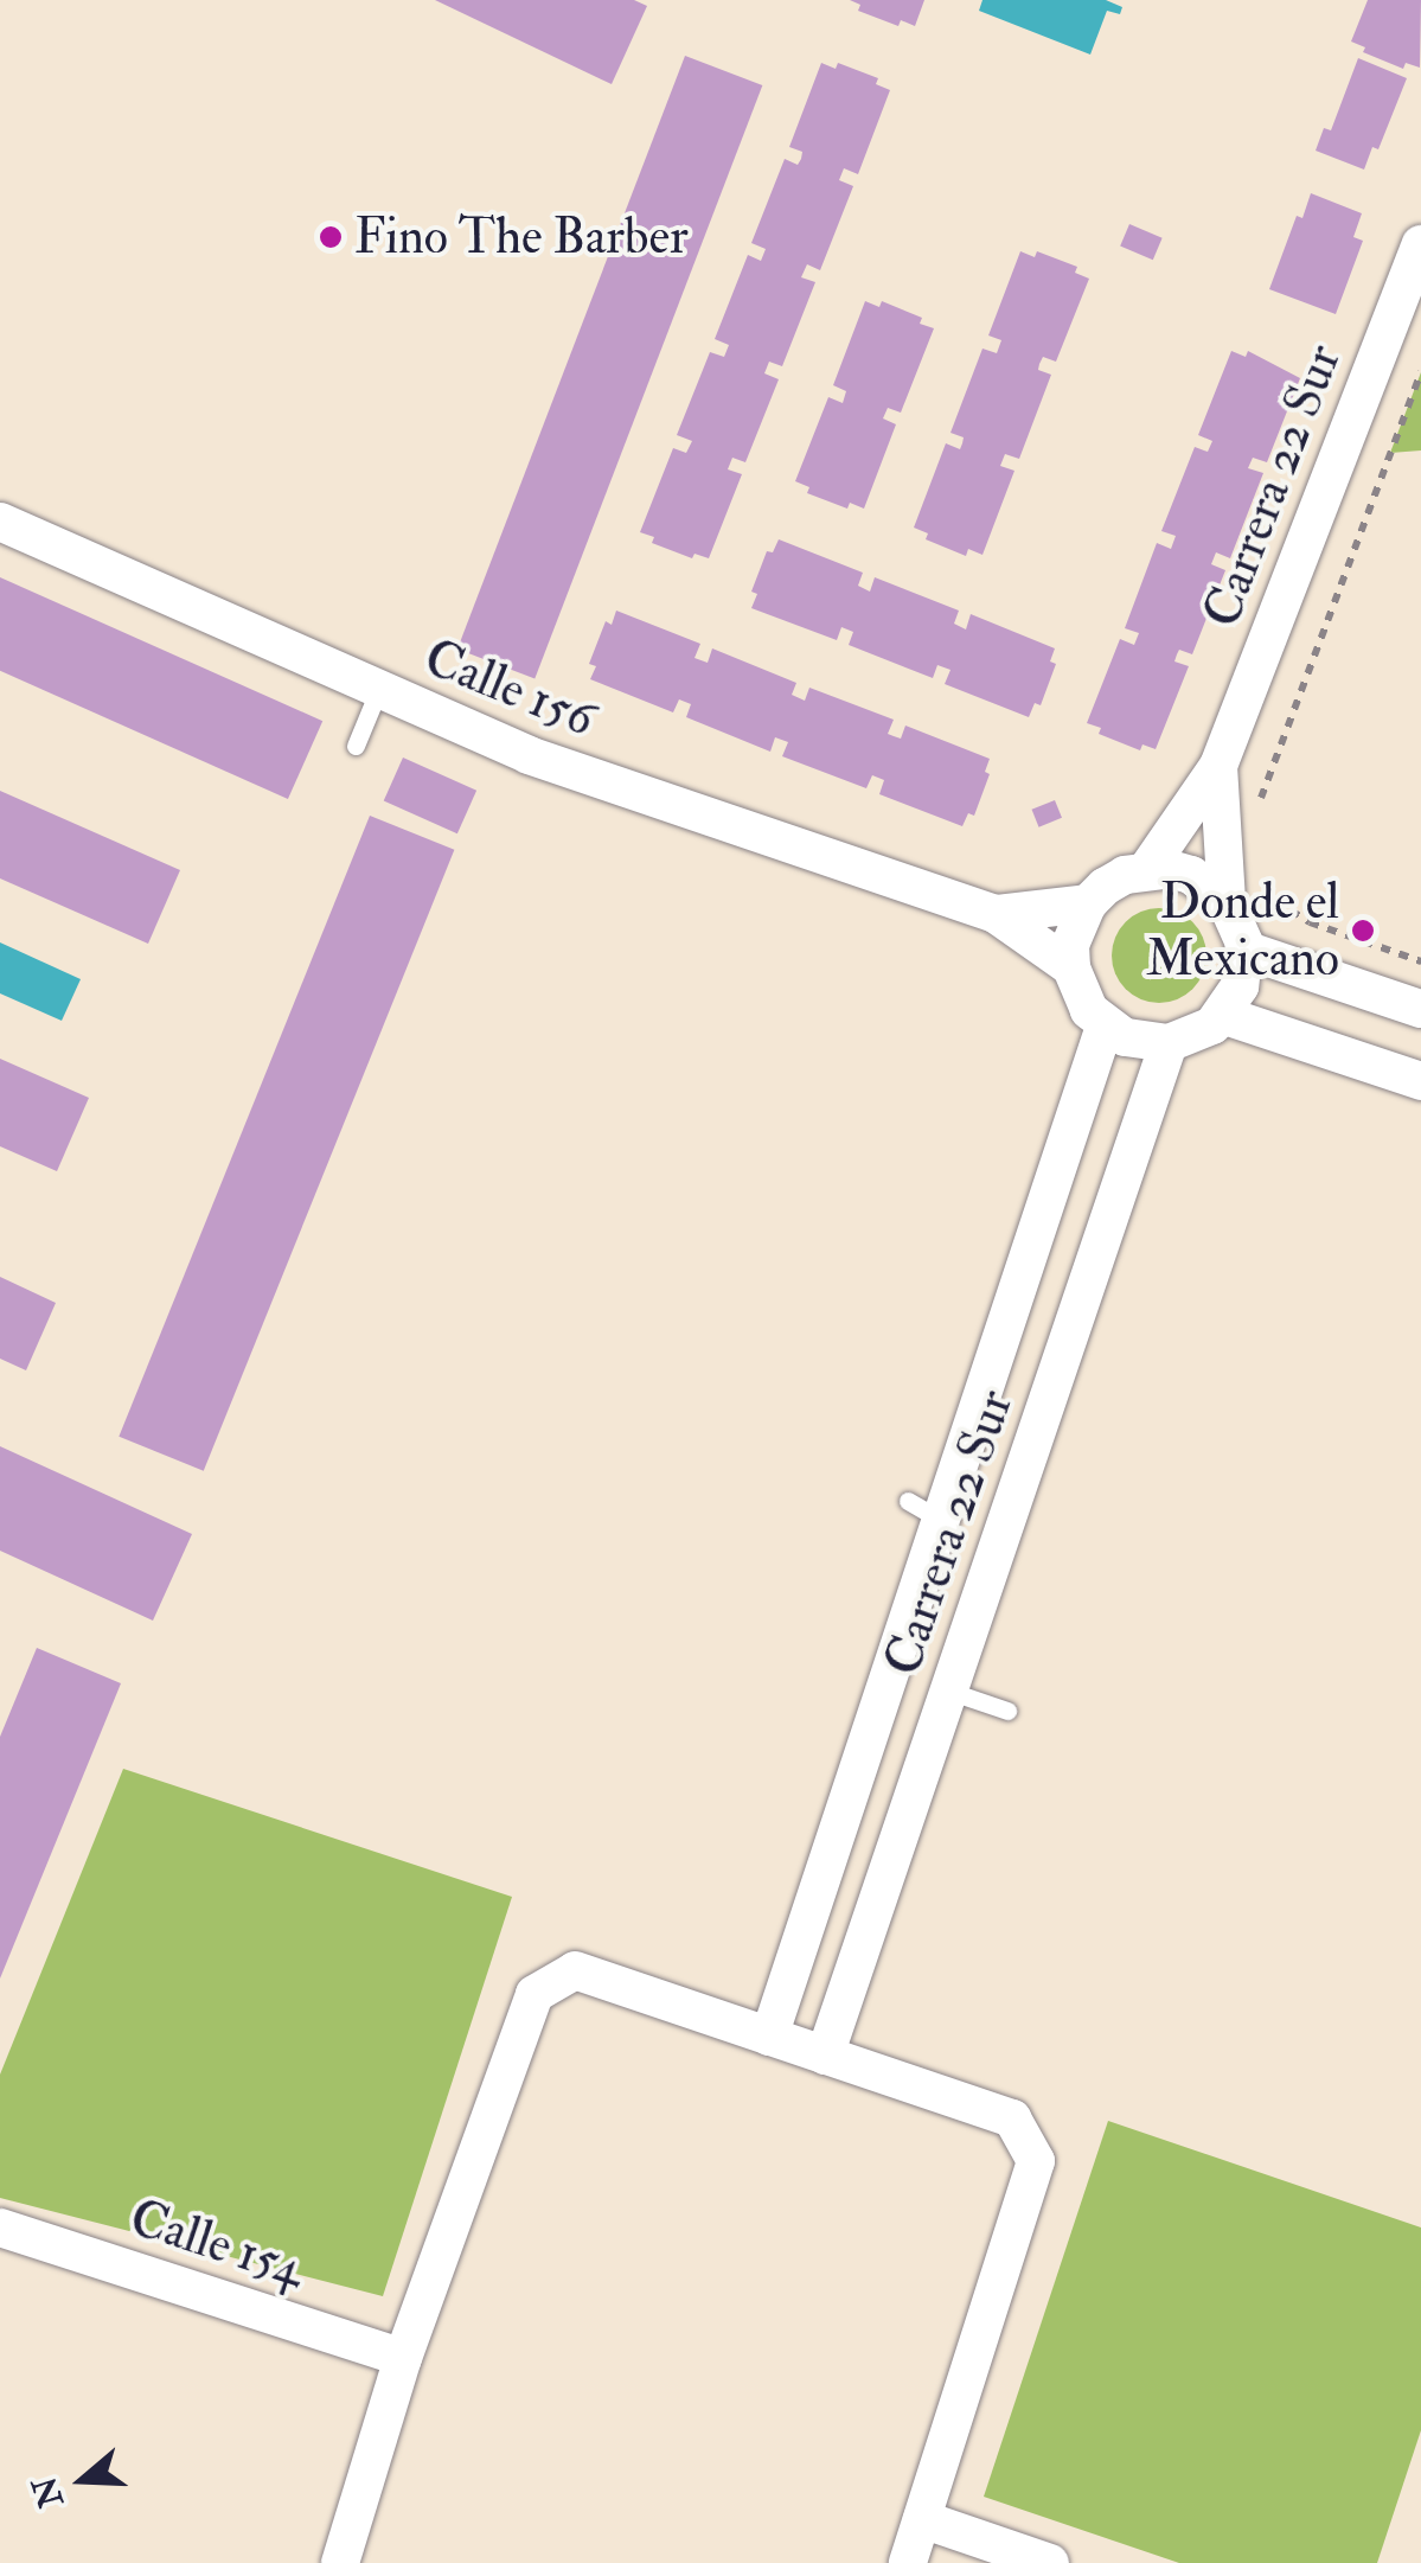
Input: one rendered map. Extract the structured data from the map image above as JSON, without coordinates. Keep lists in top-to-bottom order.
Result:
{
  "streets": {
    "street": ["Carrera 22 Sur", "Calle 156", "Calle 154"]
  },
  "crossings": [
    ["Carrera 22 Sur", "Calle 156"]
  ],
  "places": ["Fino The Barber", "Donde el Mexicano"],
  "north": "left"
}
